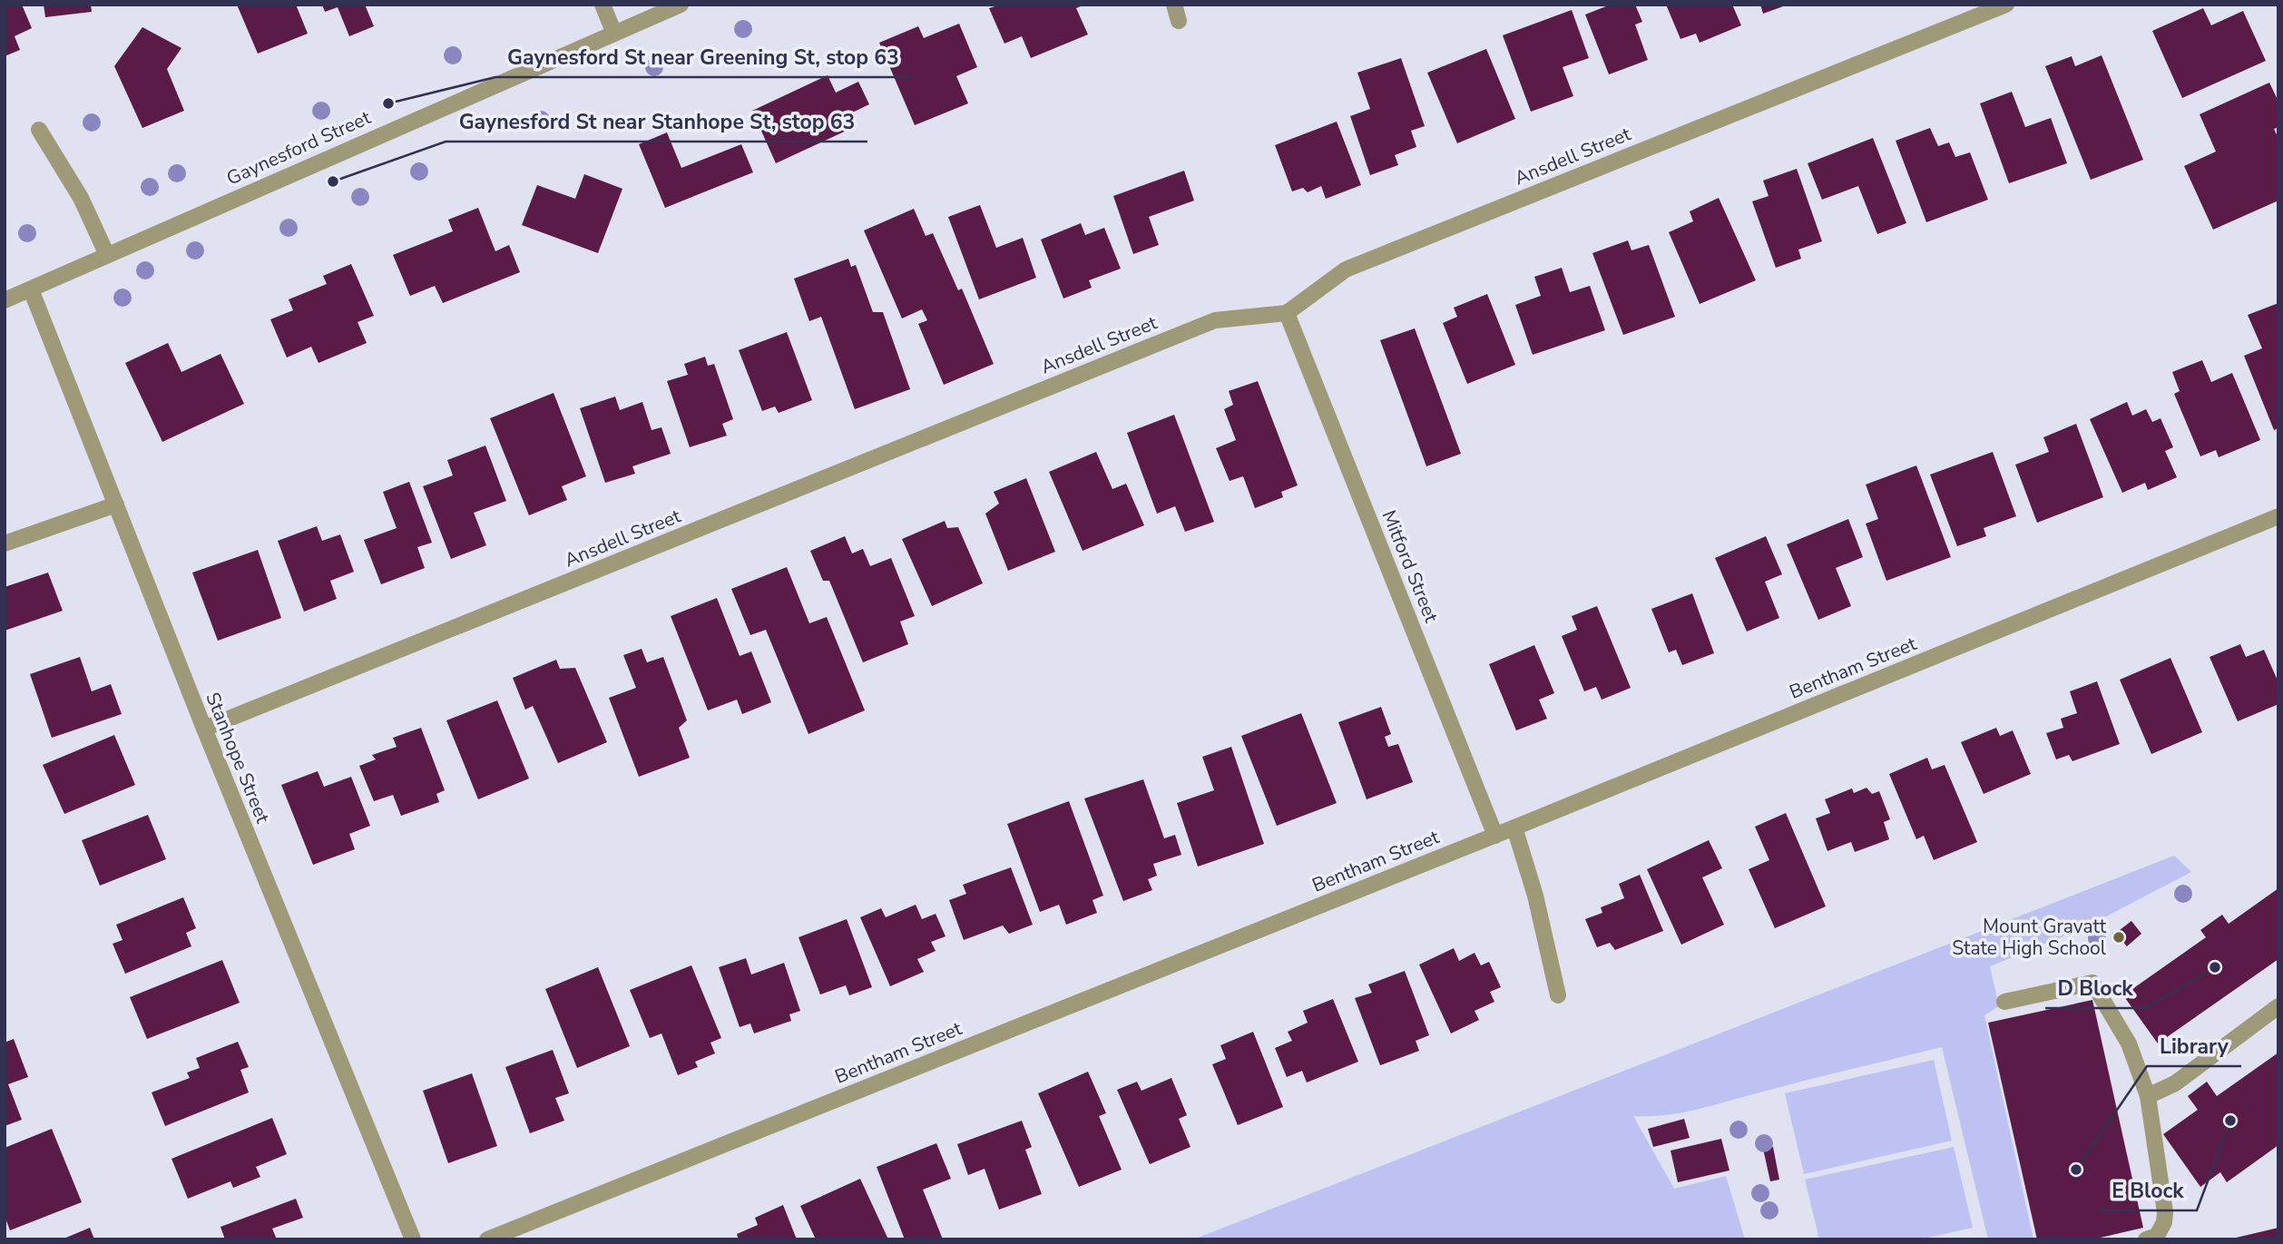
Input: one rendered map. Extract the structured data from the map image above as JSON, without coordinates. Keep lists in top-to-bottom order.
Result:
{
  "streets": {
    "street": [
      "Gaynesford Street",
      "Ansdell Street",
      "Mitford Street",
      "Bentham Street",
      "Stanhope Street"
    ]
  },
  "crossings": [
    ["Gaynesford Street", "Stanhope Street"],
    ["Ansdell Street", "Mitford Street"],
    ["Ansdell Street", "Stanhope Street"],
    ["Mitford Street", "Bentham Street"]
  ],
  "places": [
    "Gaynesford St near Greening St, stop 63",
    "Gaynesford St near Stanhope St, stop 63",
    "Mount Gravatt State High School",
    "D Block",
    "E Block",
    "Library"
  ]
}
